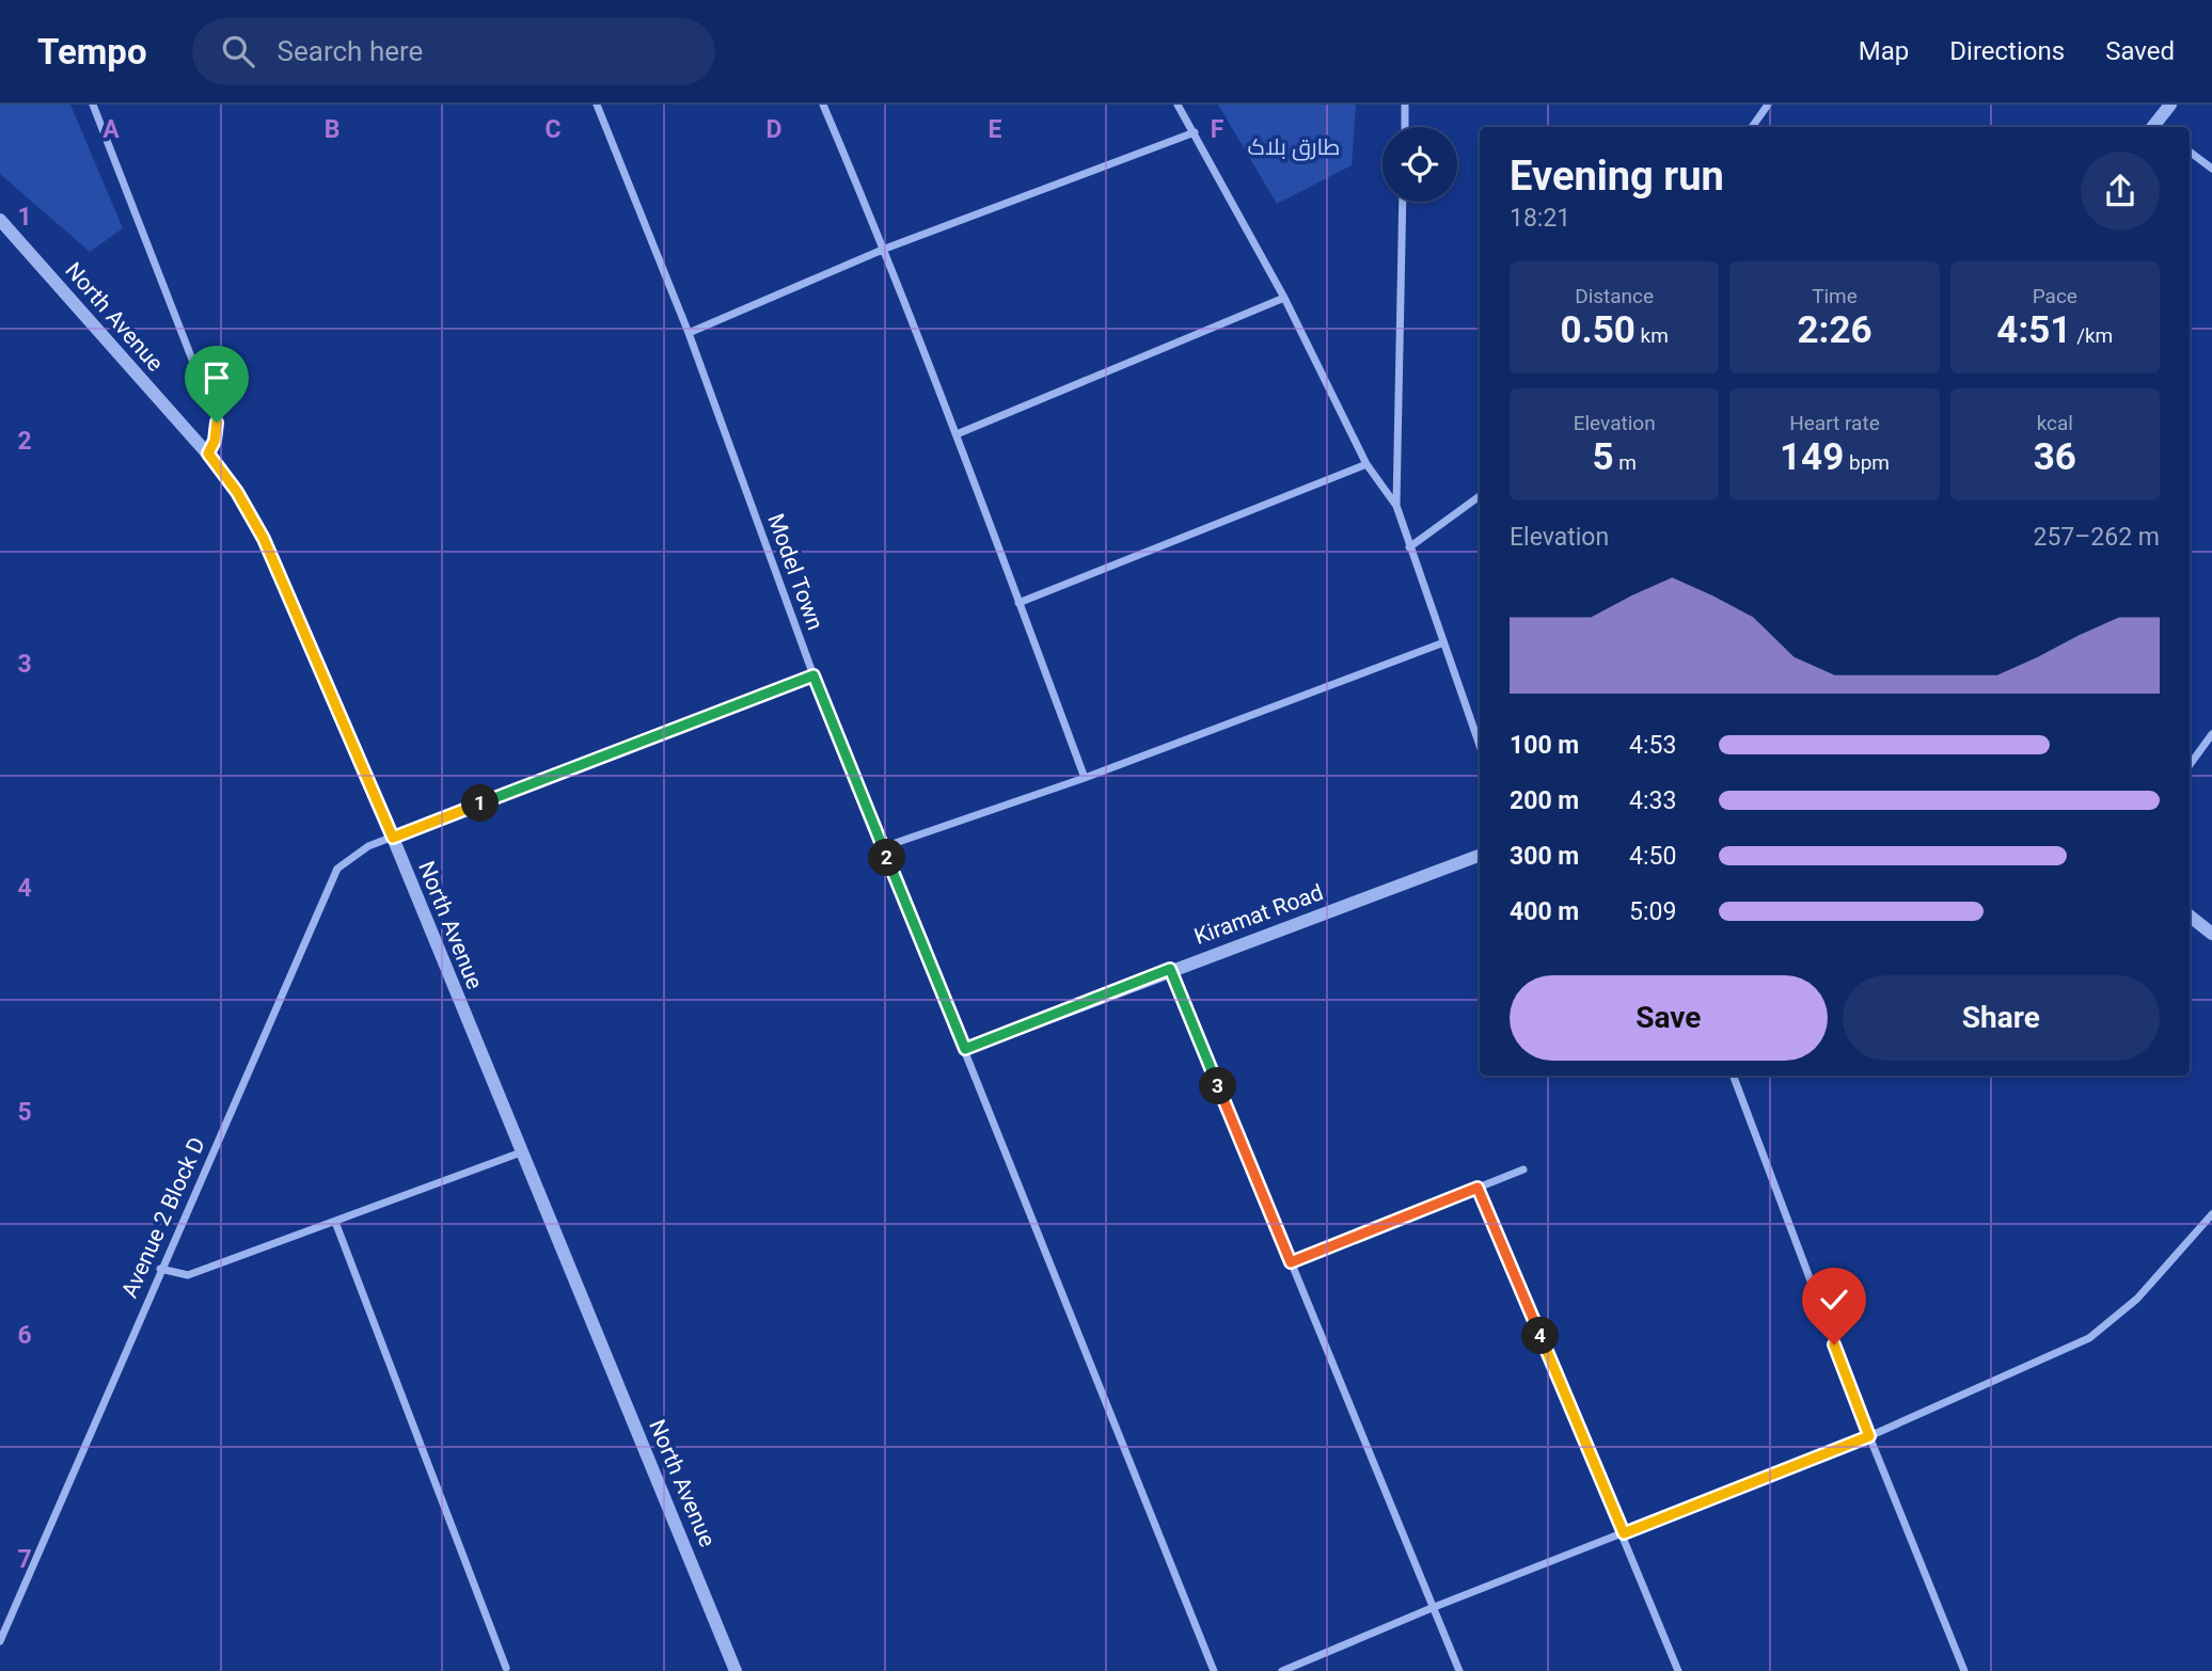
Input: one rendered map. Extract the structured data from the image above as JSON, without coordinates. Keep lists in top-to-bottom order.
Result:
{
  "streets": {
    "street": [
      "North Avenue",
      "Model Town",
      "Kiramat Road",
      "Avenue 2 Block D"
    ]
  },
  "crossings": [
    ["North Avenue", "Avenue 2 Block D"],
    ["Model Town", "Kiramat Road"],
    ["Model Town", "Avenue 2 Block D"]
  ],
  "parks": ["طارق بلاک"],
  "page": {
    "header": "Tempo",
    "search": "Search here",
    "nav": ["Map", "Directions", "Saved"],
    "heading": ["Evening run", "18:21"],
    "stats": [
      ["Distance", "0.50 km"],
      ["Time", "2:26"],
      ["Pace", "4:51 /km"],
      ["Elevation", "5 m"],
      ["Heart rate", "149 bpm"],
      ["kcal", "36"]
    ],
    "chart": ["Elevation", "257–262 m"],
    "list": [
      {
        "name": "100 m",
        "note": "4:53"
      },
      {
        "name": "200 m",
        "note": "4:33"
      },
      {
        "name": "300 m",
        "note": "4:50"
      },
      {
        "name": "400 m",
        "note": "5:09"
      }
    ],
    "pins": [
      "1",
      "2",
      "3",
      "4"
    ],
    "buttons": ["Save", "Share"]
  },
  "grid": {
    "columns": [
      "A",
      "B",
      "C",
      "D",
      "E",
      "F"
    ],
    "rows": [
      "1",
      "2",
      "3",
      "4",
      "5",
      "6",
      "7"
    ]
  }
}
